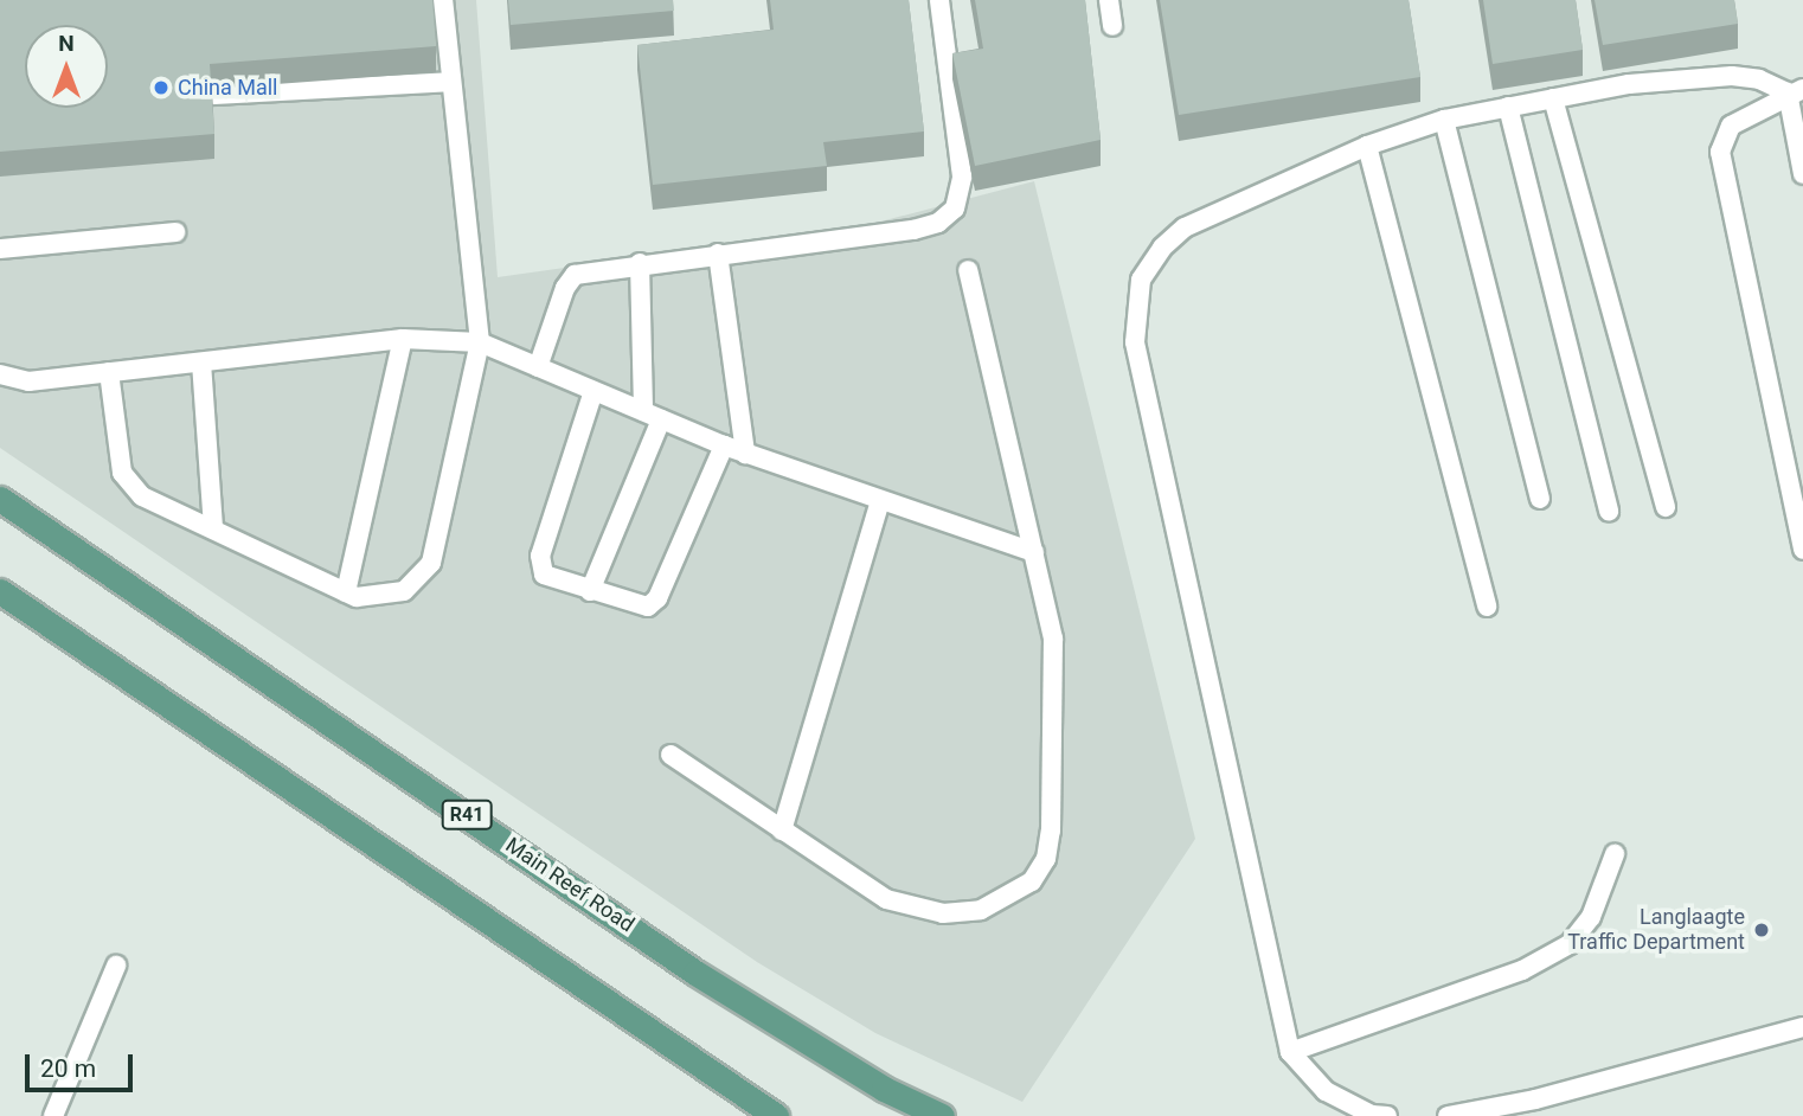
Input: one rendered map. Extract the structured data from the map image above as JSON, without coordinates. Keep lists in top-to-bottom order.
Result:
{
  "streets": {
    "main road": ["R41", "Main Reef Road"]
  },
  "places": ["China Mall", "Langlaagte Traffic Department"],
  "scale_bar": "20 m",
  "north": "top"
}
